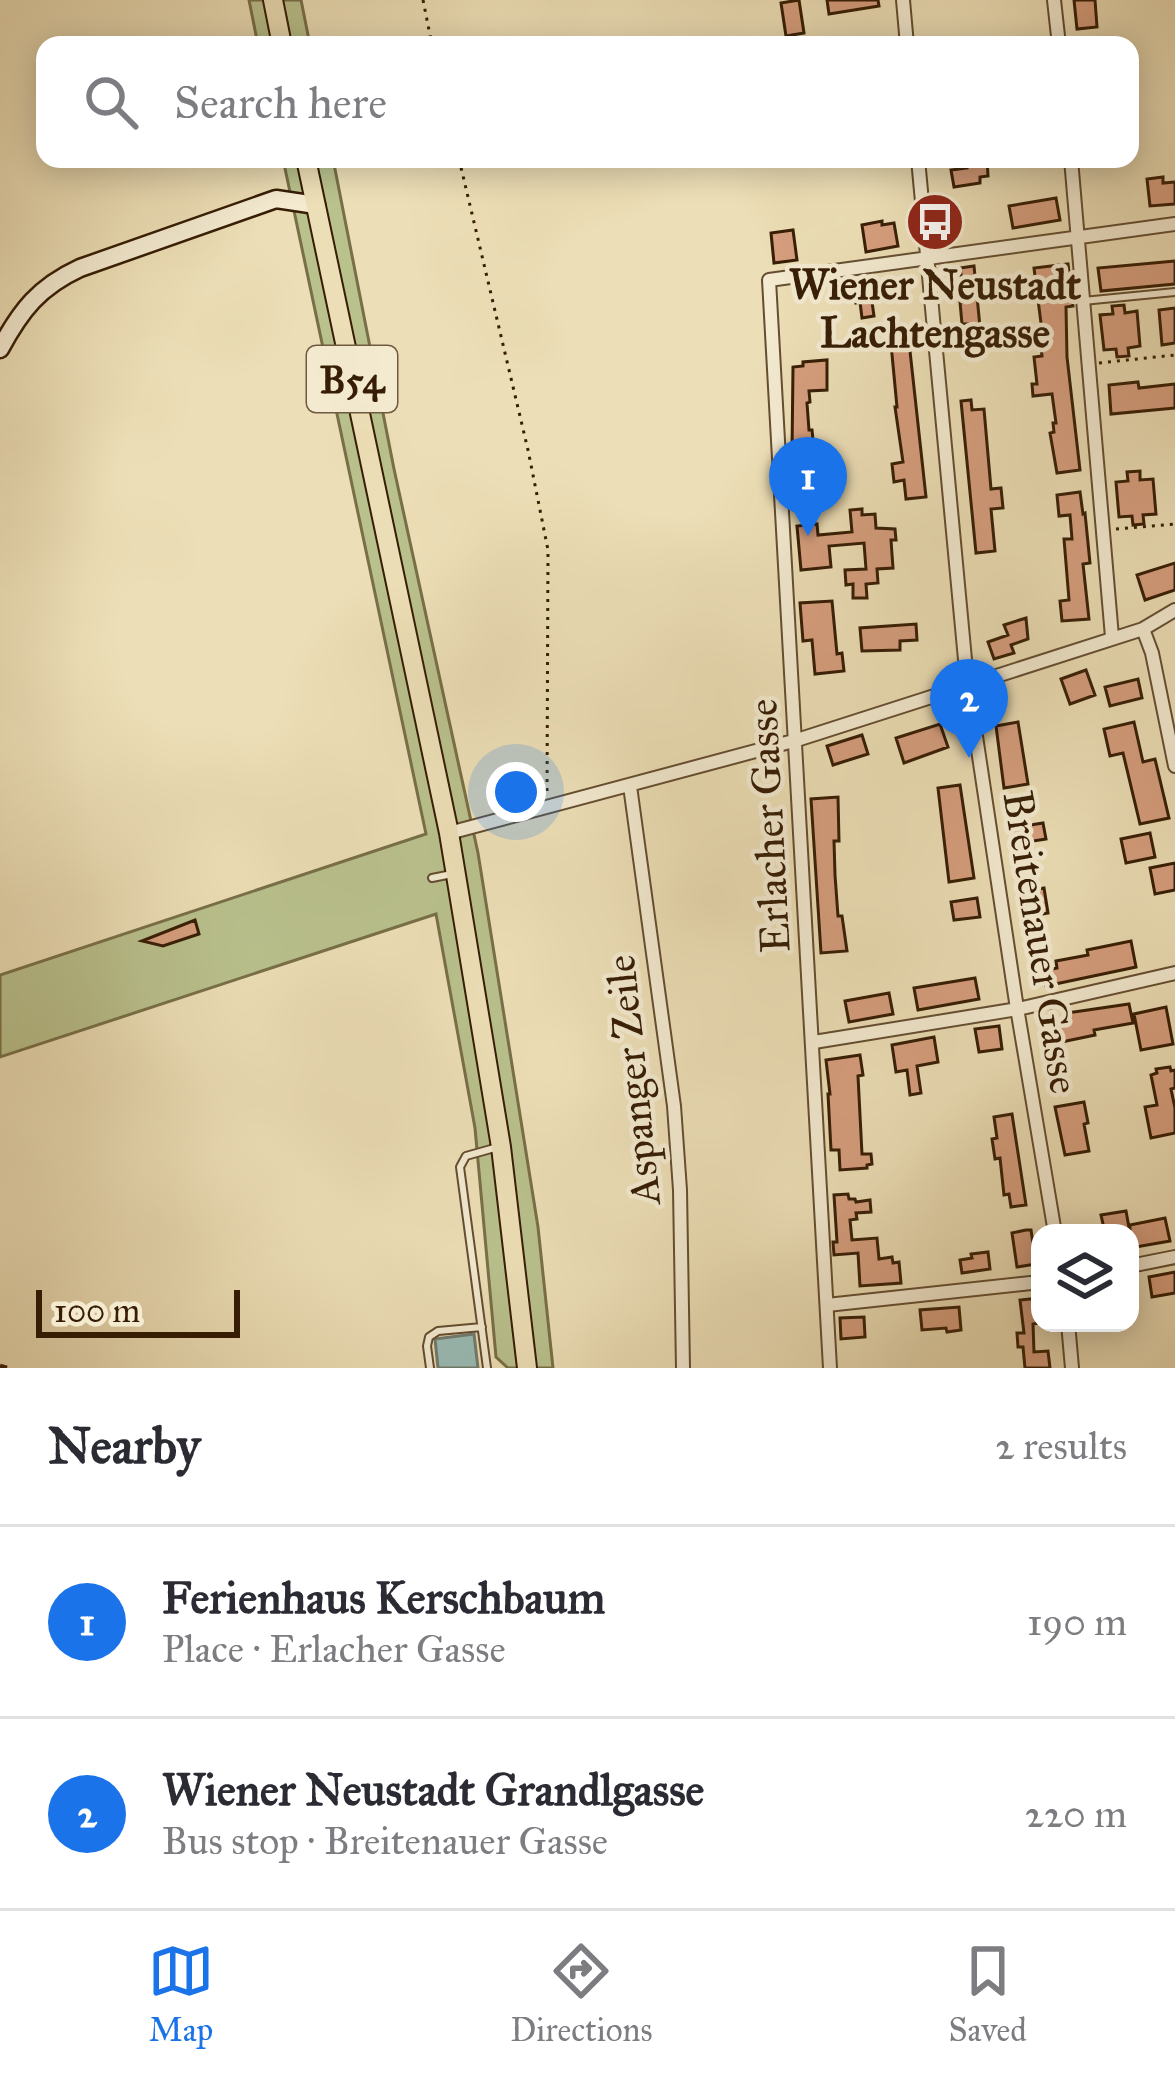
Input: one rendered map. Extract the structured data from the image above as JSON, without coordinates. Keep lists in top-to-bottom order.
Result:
{
  "streets": {
    "main road": ["B54"],
    "street": ["Erlacher Gasse", "Breitenauer Gasse", "Aspanger Zeile"]
  },
  "crossings": [
    ["Erlacher Gasse", "Breitenauer Gasse"]
  ],
  "places": {
    "bus stop": ["Wiener Neustadt Lachtengasse"]
  },
  "scale_bar": "100 m",
  "page": {
    "search": "Search here",
    "pins": ["1", "2"],
    "scale": "100 m",
    "heading": ["Nearby", "2 results"],
    "list": [
      {
        "mark": "1",
        "name": "Ferienhaus Kerschbaum",
        "note": "Place · Erlacher Gasse",
        "value": "190 m"
      },
      {
        "mark": "2",
        "name": "Wiener Neustadt Grandlgasse",
        "note": "Bus stop · Breitenauer Gasse",
        "value": "220 m"
      }
    ],
    "nav": ["Map", "Directions", "Saved"]
  }
}
